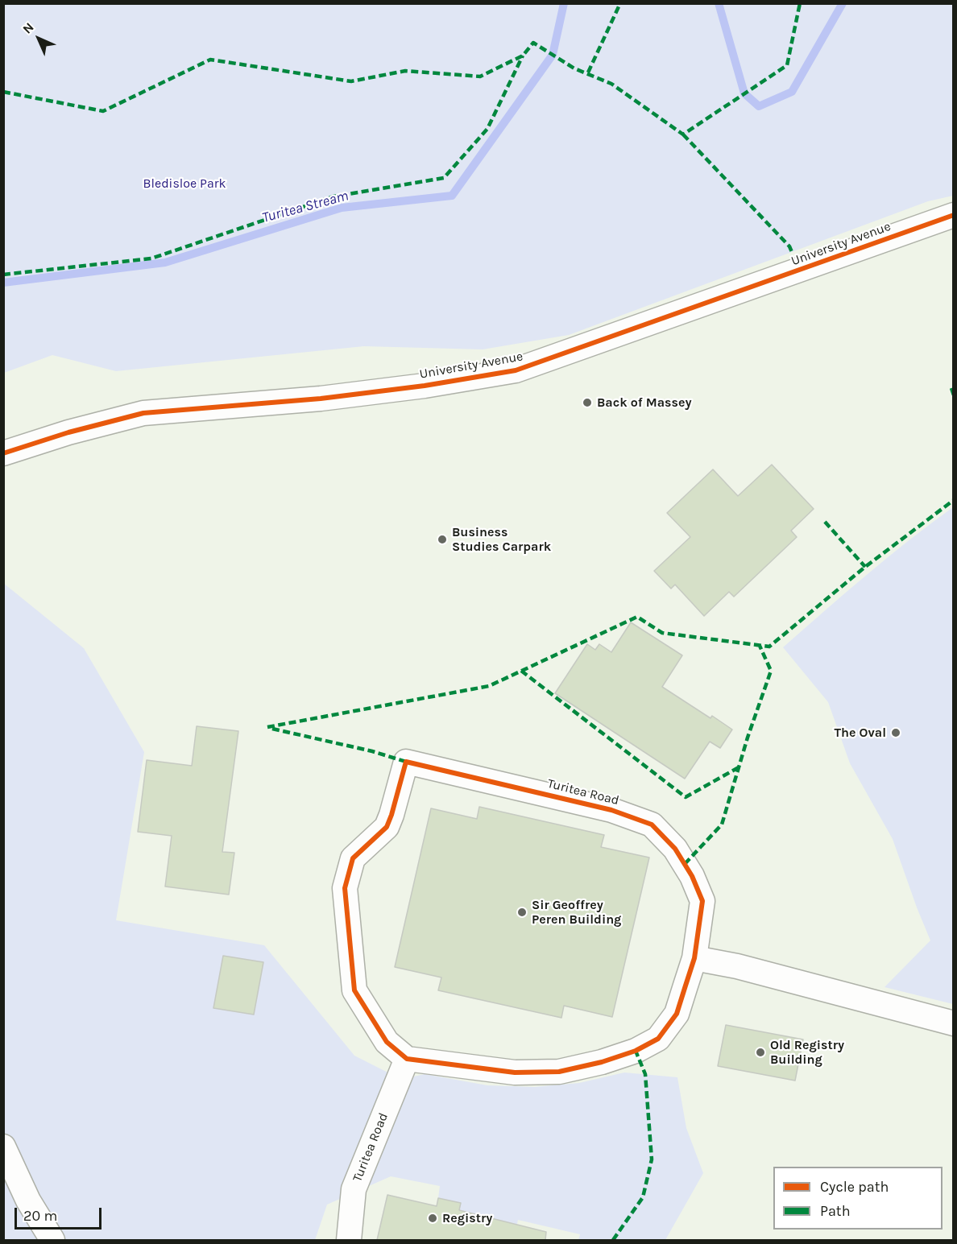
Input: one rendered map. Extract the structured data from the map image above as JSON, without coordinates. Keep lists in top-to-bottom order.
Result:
{
  "streets": {
    "street": ["University Avenue", "Turitea Road"]
  },
  "water": ["Turitea Stream"],
  "parks": ["Bledisloe Park"],
  "places": [
    "Back of Massey",
    "Business Studies Carpark",
    "The Oval",
    "Sir Geoffrey Peren Building",
    "Old Registry Building",
    "Registry"
  ],
  "legend": ["Cycle path", "Path"],
  "scale_bar": "20 m",
  "north": "top left"
}
